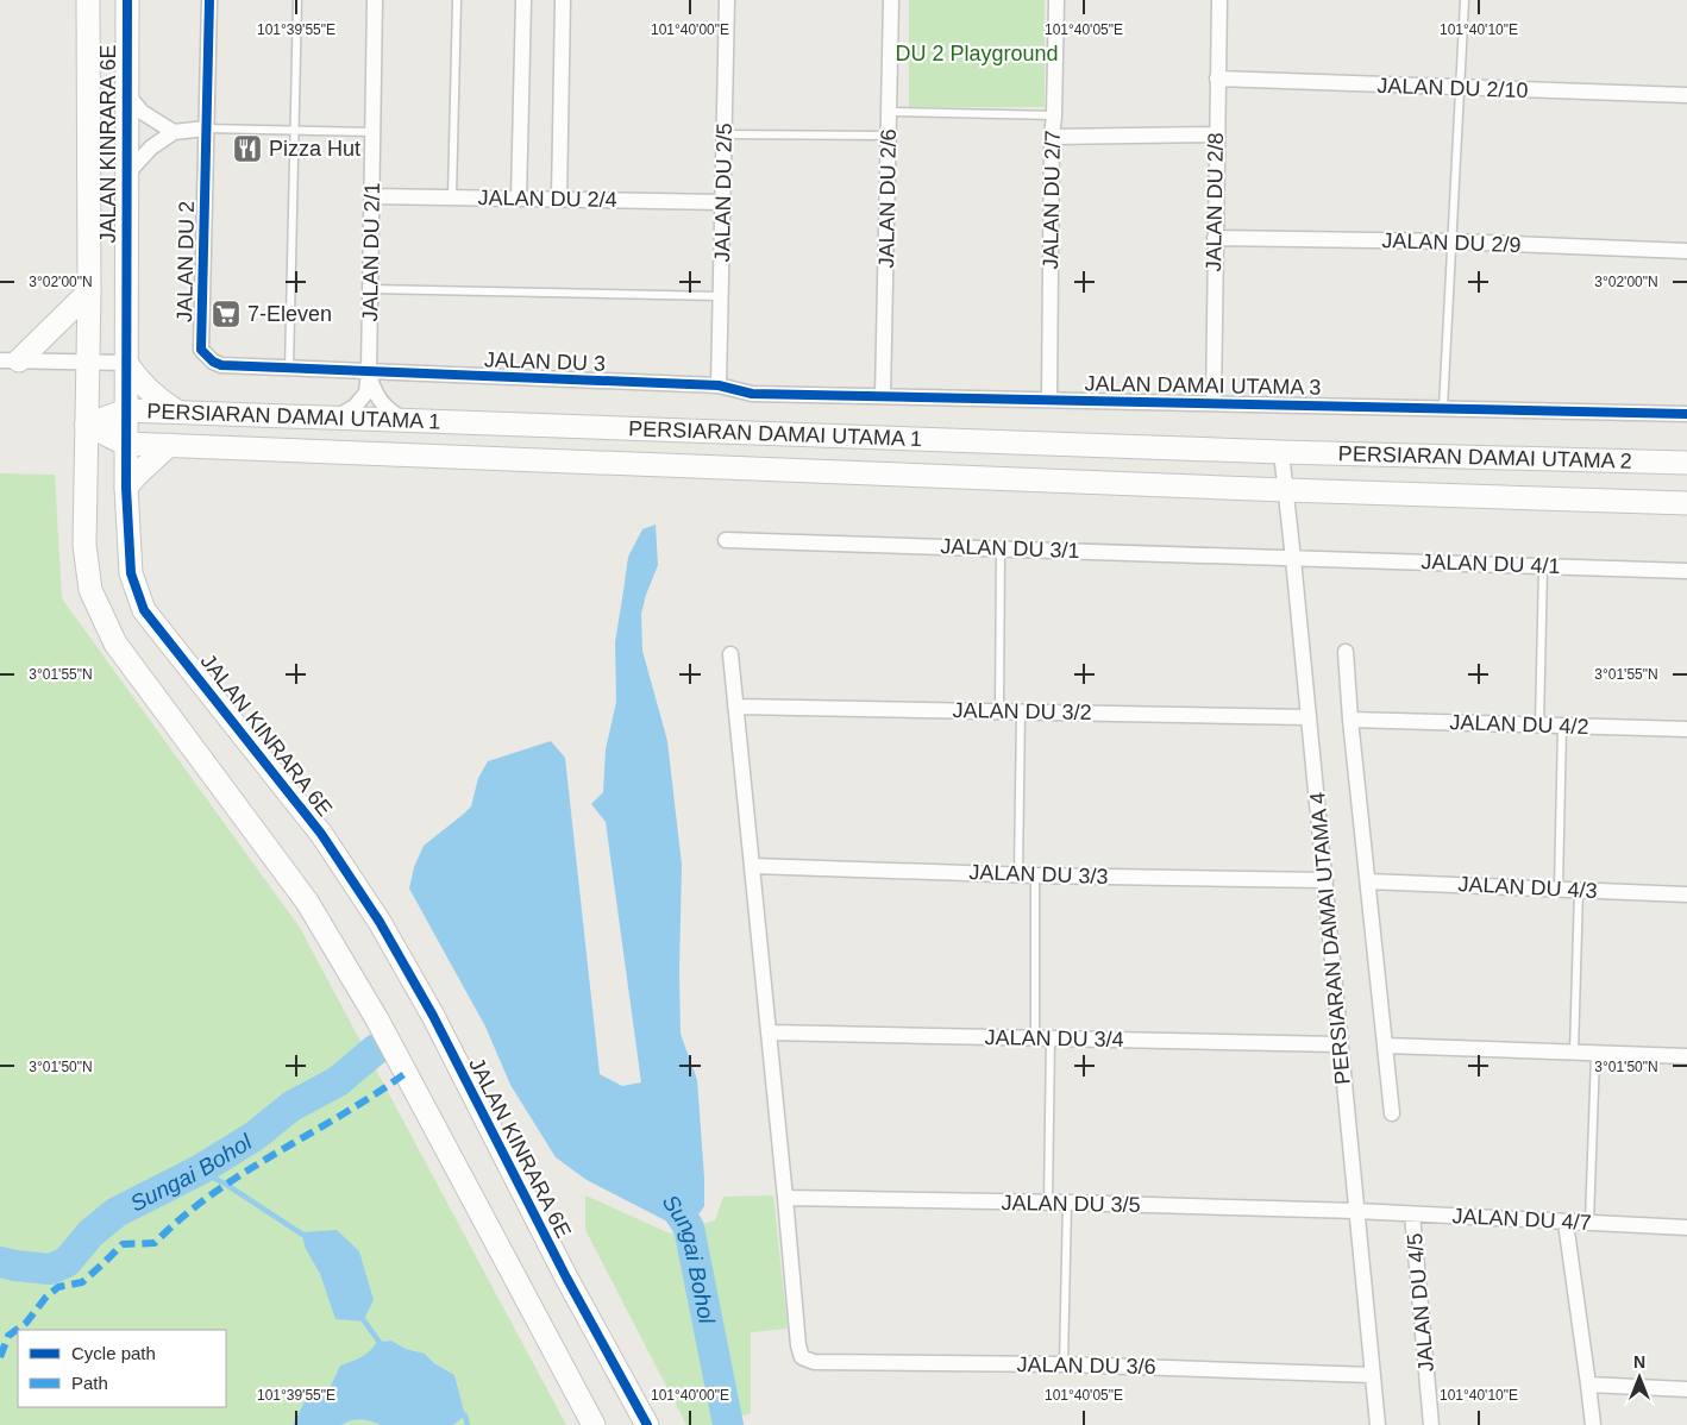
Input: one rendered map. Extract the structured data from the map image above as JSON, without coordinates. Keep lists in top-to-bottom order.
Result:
{
  "streets": {
    "street": [
      "JALAN DU 2/10",
      "JALAN KINRARA 6E",
      "JALAN DU 2/5",
      "JALAN DU 2/4",
      "JALAN DU 2/6",
      "JALAN DU 2/7",
      "JALAN DU 2/8",
      "JALAN DU 2/9",
      "JALAN DU 2/1",
      "JALAN DU 2",
      "JALAN DU 3",
      "JALAN DAMAI UTAMA 3",
      "PERSIARAN DAMAI UTAMA 1",
      "PERSIARAN DAMAI UTAMA 2",
      "JALAN DU 3/1",
      "JALAN DU 4/1",
      "JALAN DU 3/2",
      "JALAN DU 4/2",
      "JALAN DU 3/3",
      "JALAN DU 4/3",
      "PERSIARAN DAMAI UTAMA 4",
      "JALAN DU 3/4",
      "JALAN DU 3/5",
      "JALAN DU 4/7",
      "JALAN DU 4/5",
      "JALAN DU 3/6"
    ]
  },
  "crossings": [
    ["JALAN DU 2/10", "JALAN DU 2/8"],
    ["JALAN KINRARA 6E", "PERSIARAN DAMAI UTAMA 1"],
    ["JALAN DU 2/5", "JALAN DU 2/4"],
    ["JALAN DU 2/5", "JALAN DU 3"],
    ["JALAN DU 2/5", "JALAN DAMAI UTAMA 3"],
    ["JALAN DU 2/4", "JALAN DU 2/1"],
    ["JALAN DU 2/6", "JALAN DAMAI UTAMA 3"],
    ["JALAN DU 2/7", "JALAN DAMAI UTAMA 3"],
    ["JALAN DU 2/8", "JALAN DU 2/9"],
    ["JALAN DU 2/8", "JALAN DAMAI UTAMA 3"],
    ["JALAN DU 2/1", "JALAN DU 2"],
    ["JALAN DU 2/1", "JALAN DU 3"],
    ["JALAN DU 2/1", "PERSIARAN DAMAI UTAMA 1"],
    ["JALAN DU 2", "JALAN DU 3"],
    ["JALAN DU 3", "JALAN DAMAI UTAMA 3"],
    ["PERSIARAN DAMAI UTAMA 1", "PERSIARAN DAMAI UTAMA 2"],
    ["PERSIARAN DAMAI UTAMA 1", "PERSIARAN DAMAI UTAMA 4"],
    ["PERSIARAN DAMAI UTAMA 2", "PERSIARAN DAMAI UTAMA 4"],
    ["JALAN DU 3/1", "JALAN DU 4/1"],
    ["JALAN DU 3/1", "PERSIARAN DAMAI UTAMA 4"],
    ["JALAN DU 4/1", "PERSIARAN DAMAI UTAMA 4"],
    ["JALAN DU 3/2", "PERSIARAN DAMAI UTAMA 4"],
    ["JALAN DU 3/3", "PERSIARAN DAMAI UTAMA 4"],
    ["PERSIARAN DAMAI UTAMA 4", "JALAN DU 3/4"],
    ["PERSIARAN DAMAI UTAMA 4", "JALAN DU 3/5"],
    ["PERSIARAN DAMAI UTAMA 4", "JALAN DU 4/7"],
    ["PERSIARAN DAMAI UTAMA 4", "JALAN DU 3/6"],
    ["JALAN DU 3/5", "JALAN DU 4/7"],
    ["JALAN DU 3/5", "JALAN DU 3/6"],
    ["JALAN DU 4/7", "JALAN DU 4/5"]
  ],
  "water": ["Sungai Bohol"],
  "parks": ["DU 2 Playground"],
  "places": {
    "restaurant": ["Pizza Hut"],
    "supermarket": ["7-Eleven"]
  },
  "legend": ["Cycle path", "Path"],
  "north": "top",
  "coordinates": [
    "101°39'55\"E",
    "101°40'00\"E",
    "101°40'05\"E",
    "101°40'10\"E",
    "3°02'00\"N",
    "3°01'55\"N",
    "3°01'50\"N"
  ]
}
